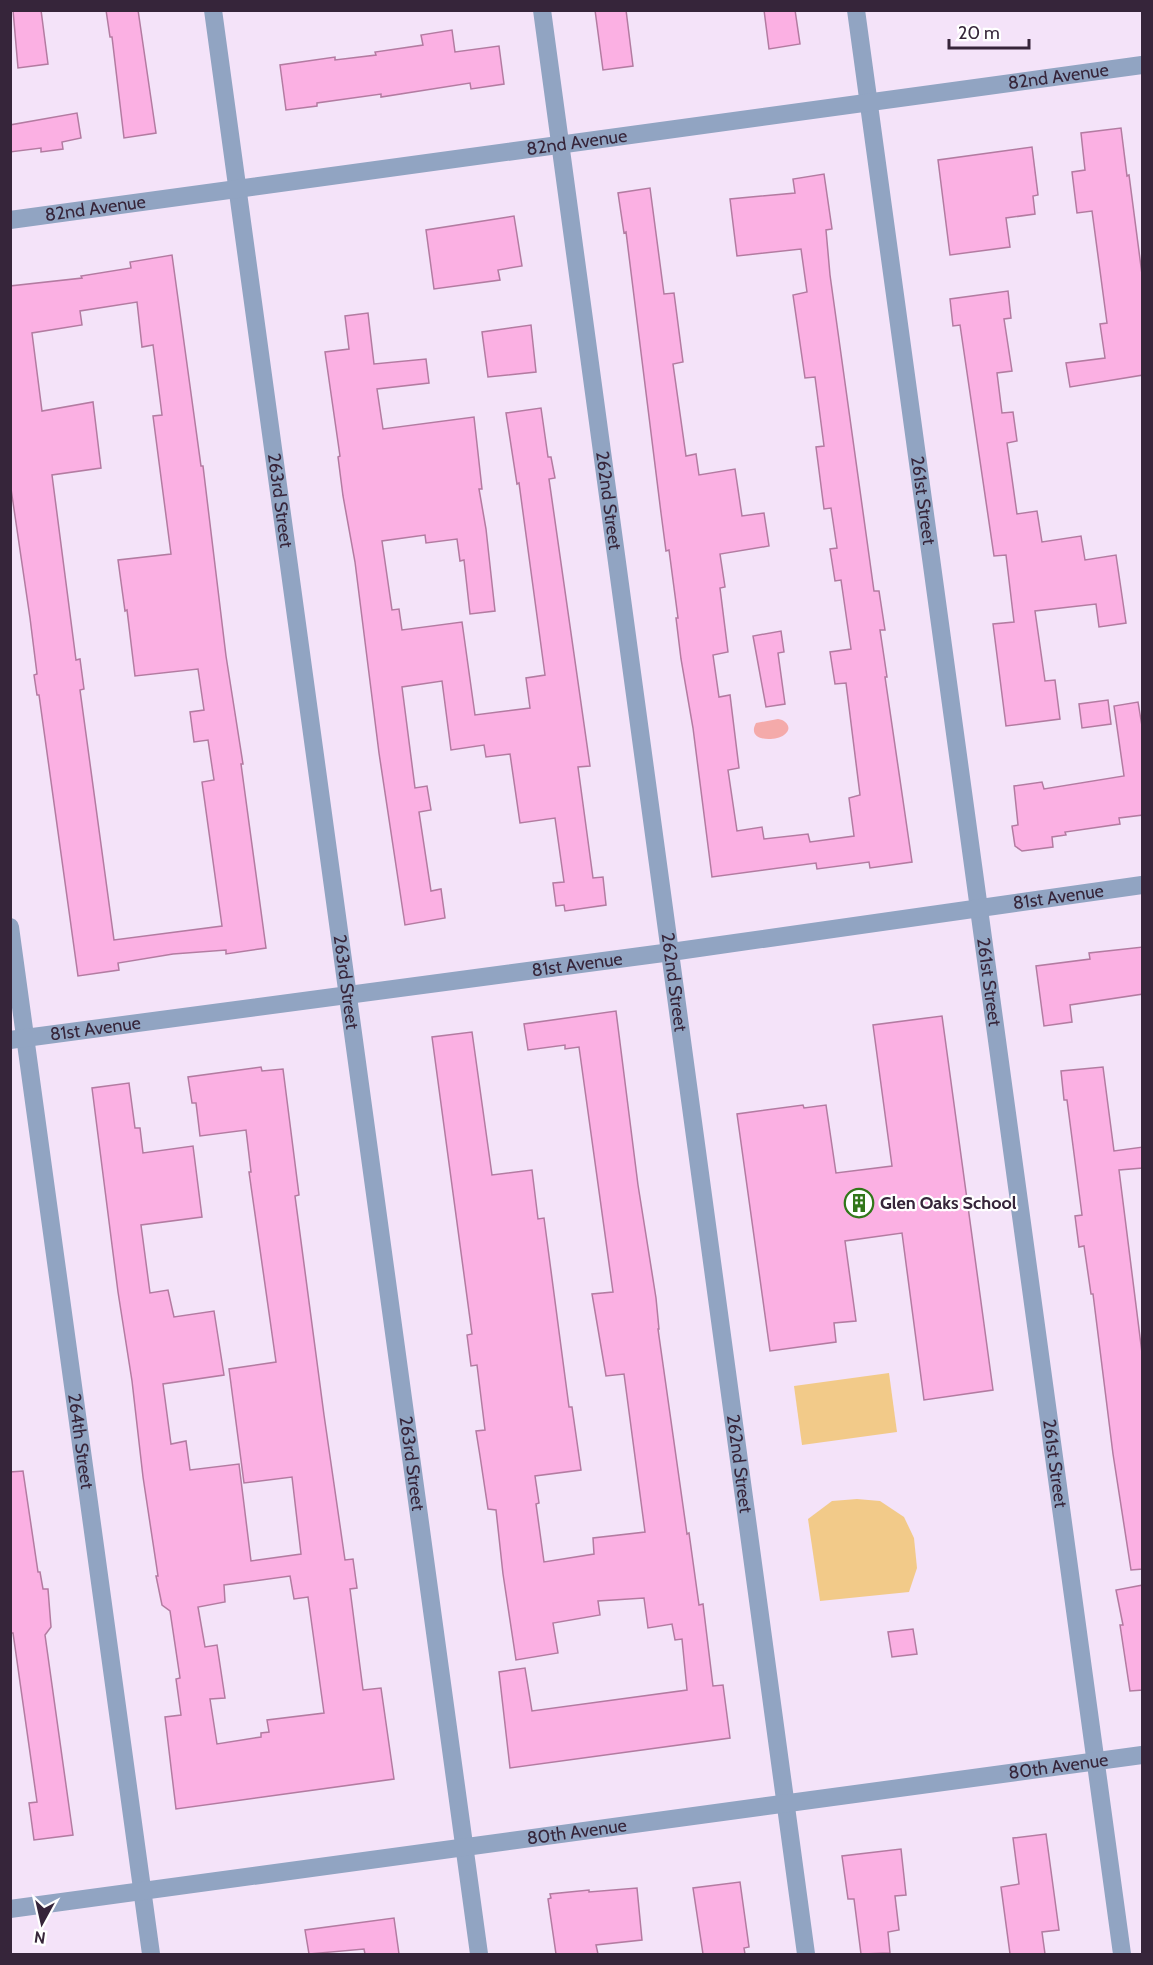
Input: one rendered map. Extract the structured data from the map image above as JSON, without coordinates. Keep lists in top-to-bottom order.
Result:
{
  "streets": {
    "street": [
      "82nd Avenue",
      "263rd Street",
      "262nd Street",
      "261st Street",
      "81st Avenue",
      "264th Street",
      "80th Avenue"
    ]
  },
  "crossings": [
    ["82nd Avenue", "263rd Street"],
    ["82nd Avenue", "262nd Street"],
    ["82nd Avenue", "261st Street"],
    ["263rd Street", "81st Avenue"],
    ["263rd Street", "80th Avenue"],
    ["262nd Street", "81st Avenue"],
    ["262nd Street", "80th Avenue"],
    ["261st Street", "81st Avenue"],
    ["261st Street", "80th Avenue"],
    ["81st Avenue", "264th Street"],
    ["264th Street", "80th Avenue"]
  ],
  "places": {
    "building": ["Glen Oaks School"]
  },
  "scale_bar": "20 m",
  "north": "bottom"
}
